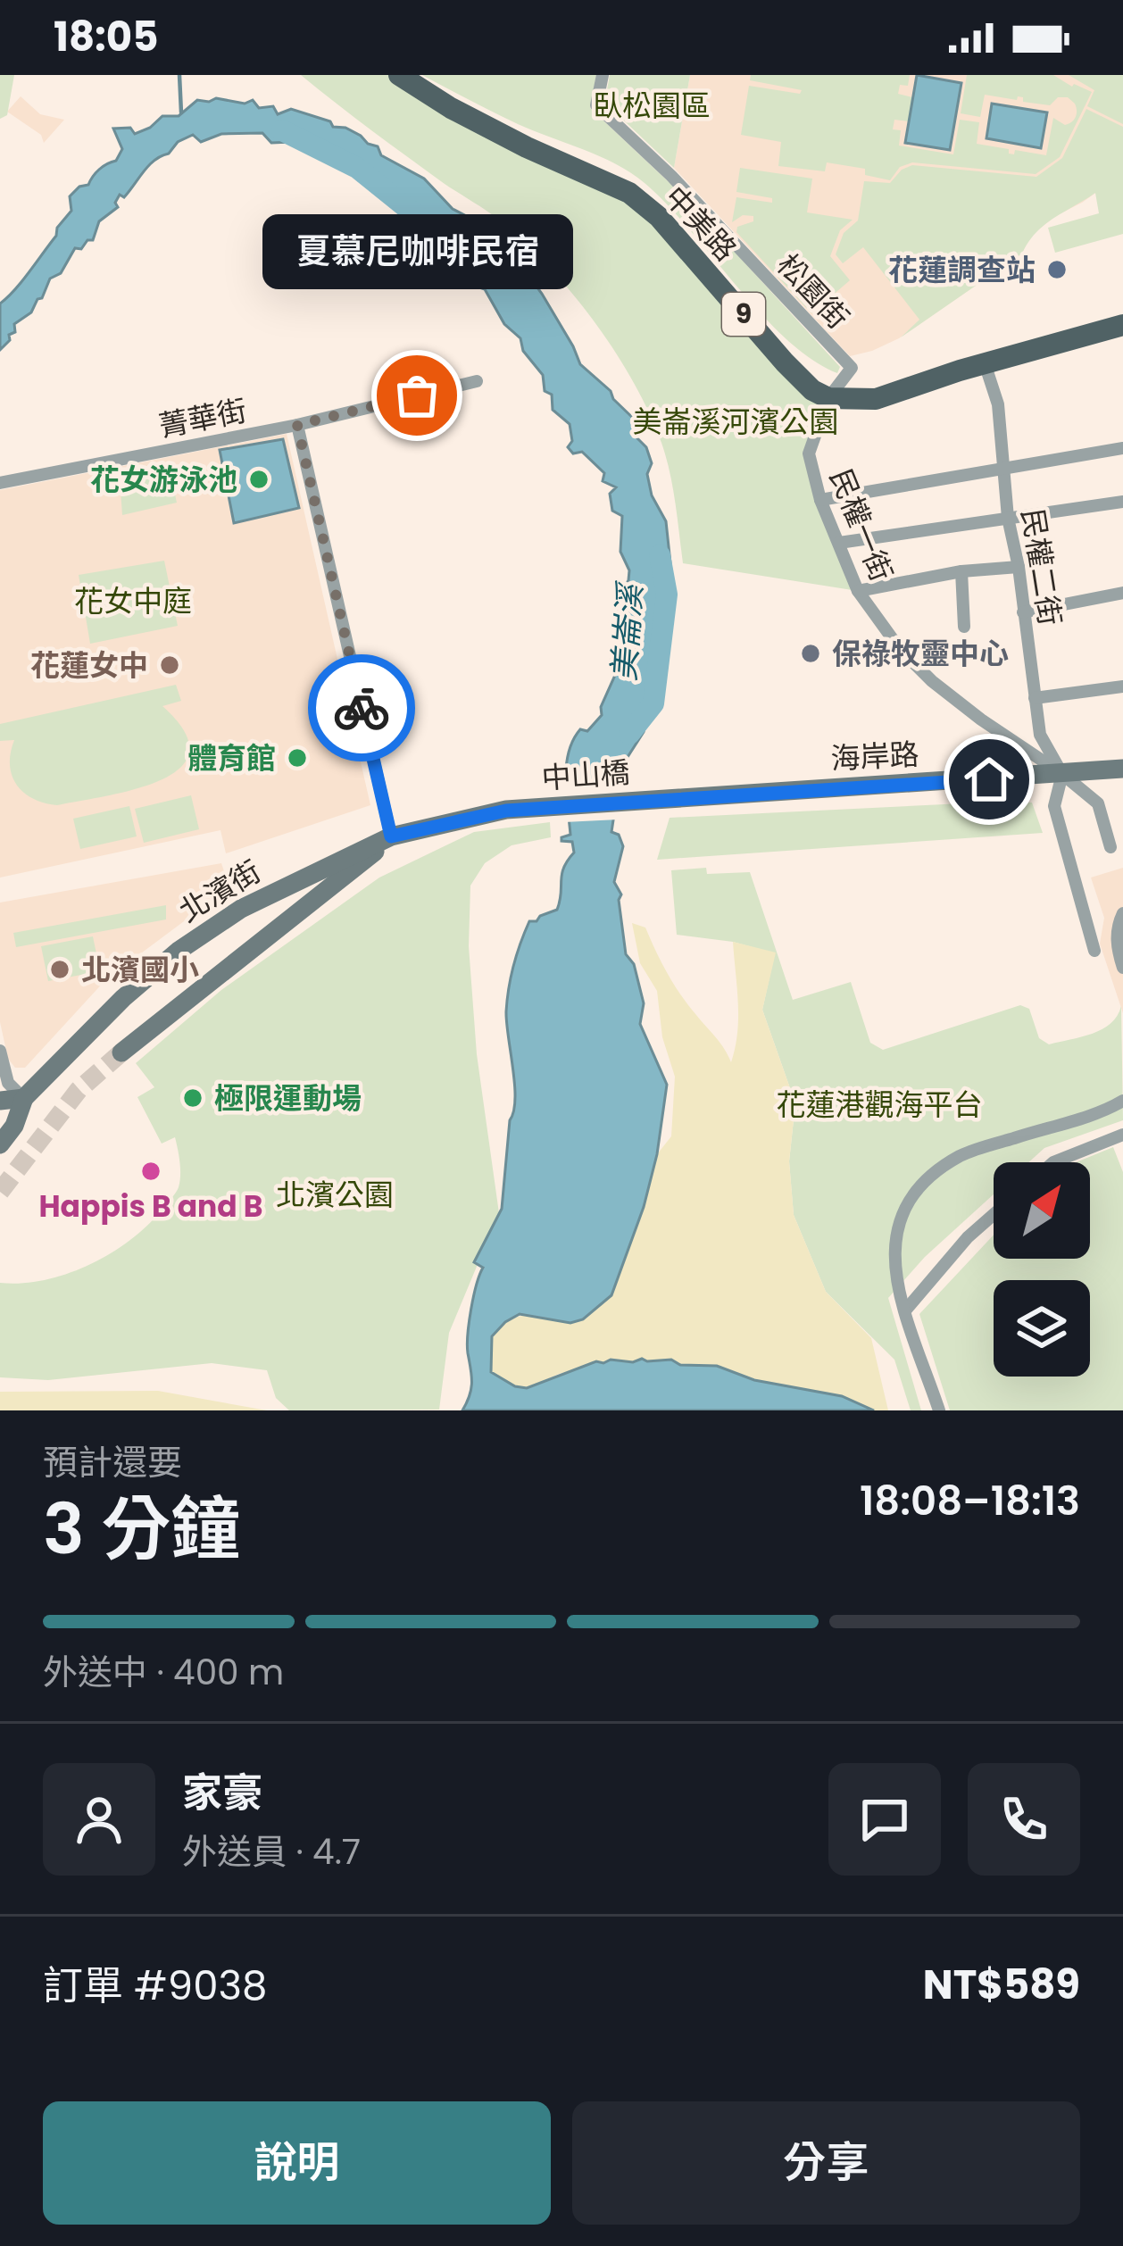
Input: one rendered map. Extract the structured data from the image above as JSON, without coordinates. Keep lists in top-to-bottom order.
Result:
{
  "streets": {
    "main road": [
      "中美路",
      "9",
      "海岸路",
      "中山橋",
      "北濱街"
    ],
    "street": [
      "松園街",
      "菁華街",
      "民權一街",
      "民權二街"
    ]
  },
  "crossings": [
    ["中美路", "松園街"],
    ["中美路", "民權一街"],
    ["松園街", "民權一街"],
    ["民權一街", "民權二街"],
    ["民權一街", "海岸路"],
    ["民權二街", "海岸路"],
    ["海岸路", "中山橋"],
    ["中山橋", "北濱街"]
  ],
  "water": ["美崙溪"],
  "parks": [
    "臥松園區",
    "美崙溪河濱公園",
    "花女中庭",
    "花蓮港觀海平台",
    "北濱公園"
  ],
  "places": [
    "花蓮調查站",
    "夏慕尼咖啡民宿",
    "花女游泳池",
    "保祿牧靈中心",
    "花蓮女中",
    "體育館",
    "北濱國小",
    "極限運動場",
    "Happis B and B"
  ],
  "north": "top right",
  "page": {
    "status": "18:05",
    "bubble": "夏慕尼咖啡民宿",
    "heading": ["3 分鐘", "預計還要", "18:08–18:13"],
    "panel": [
      "家豪",
      "外送員 · 4.7",
      "訂單 #9038",
      "NT$589"
    ],
    "bar": "外送中 · 400 m",
    "buttons": ["說明", "分享"]
  }
}
